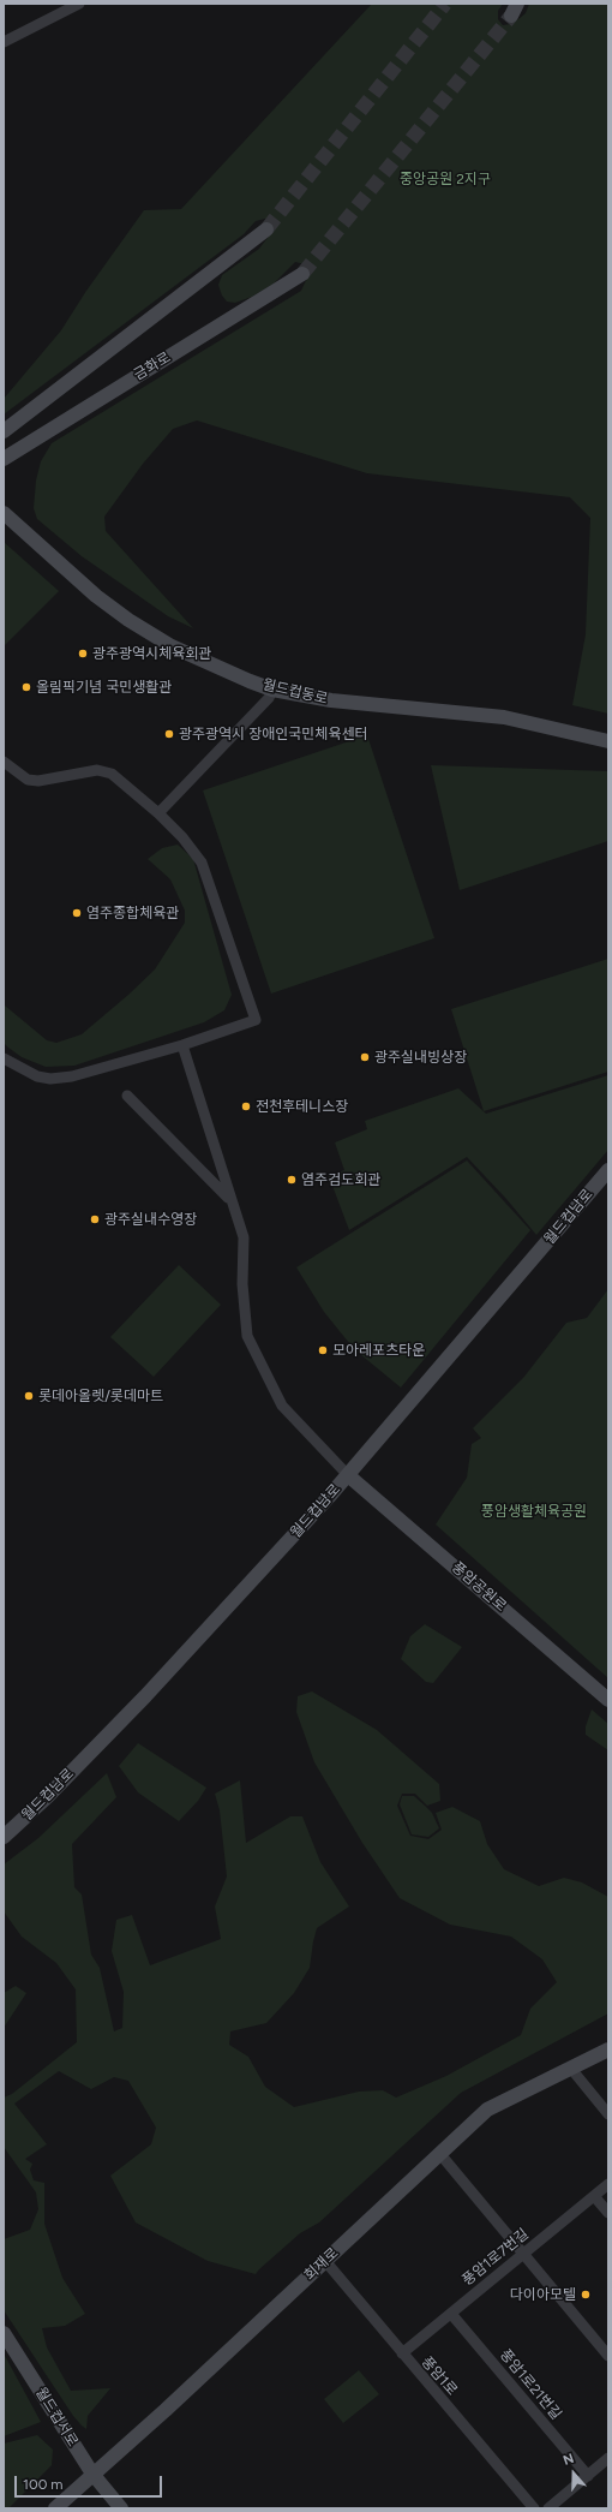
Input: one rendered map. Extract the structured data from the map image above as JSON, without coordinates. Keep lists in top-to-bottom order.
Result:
{
  "streets": {
    "street": [
      "금화로",
      "월드컵동로",
      "월드컵남로",
      "풍암공원로",
      "풍암1로7번길",
      "회재로",
      "풍암1로",
      "풍암1로21번길",
      "월드컵서로"
    ]
  },
  "crossings": [
    ["월드컵남로", "풍암공원로"],
    ["풍암1로7번길", "풍암1로"],
    ["풍암1로7번길", "풍암1로21번길"],
    ["회재로", "풍암1로"],
    ["회재로", "월드컵서로"]
  ],
  "parks": ["중앙공원 2지구", "풍암생활체육공원"],
  "places": [
    "광주광역시체육회관",
    "올림픽기념 국민생활관",
    "광주광역시 장애인국민체육센터",
    "염주종합체육관",
    "광주실내빙상장",
    "전천후테니스장",
    "염주검도회관",
    "광주실내수영장",
    "모아레포츠타운",
    "롯데아올렛/롯데마트",
    "다이아모텔"
  ],
  "scale_bar": "100 m",
  "north": "top"
}
